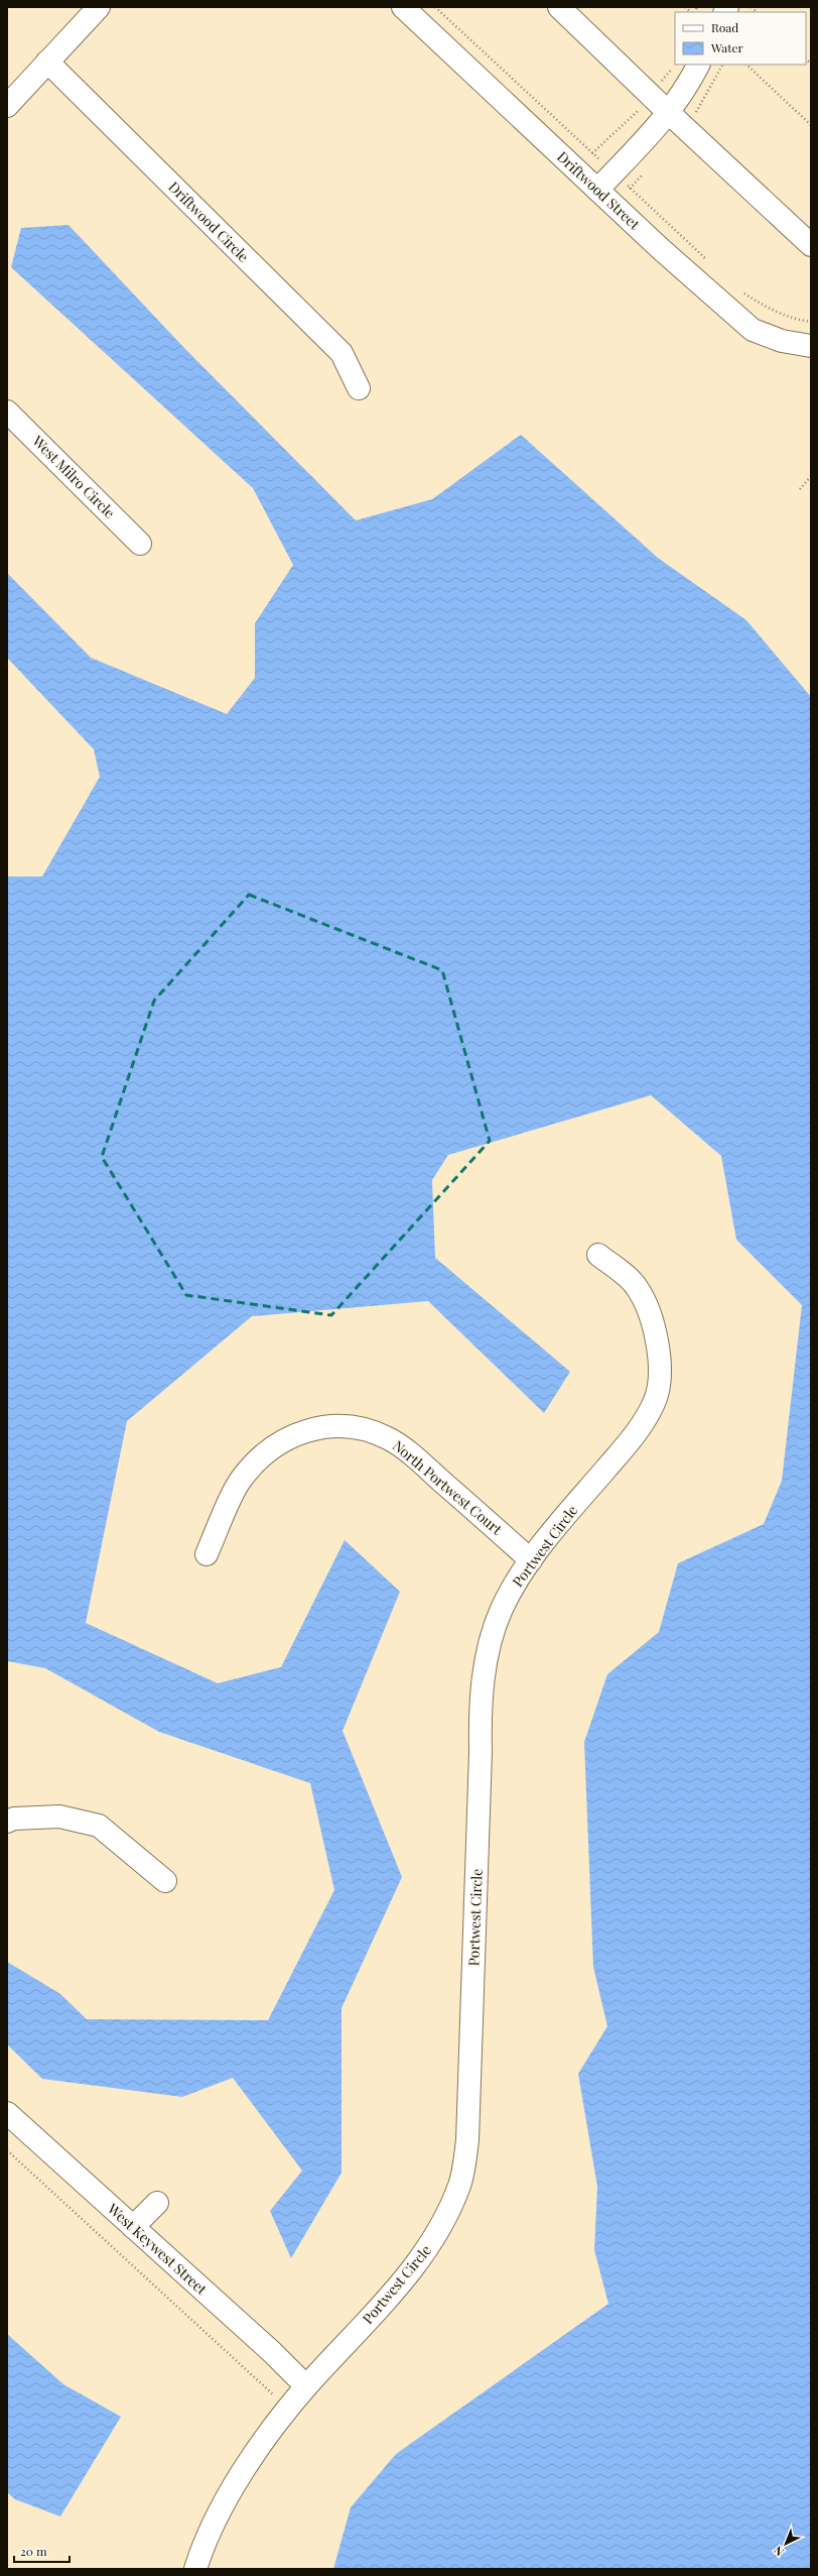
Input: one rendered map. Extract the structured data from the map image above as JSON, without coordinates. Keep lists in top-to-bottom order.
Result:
{
  "streets": {
    "street": [
      "Driftwood Street",
      "Driftwood Circle",
      "West Milro Circle",
      "North Portwest Court",
      "Portwest Circle",
      "West Keywest Street"
    ]
  },
  "crossings": [
    ["North Portwest Court", "Portwest Circle"],
    ["Portwest Circle", "West Keywest Street"]
  ],
  "legend": ["Road", "Water"],
  "scale_bar": "20 m",
  "north": "bottom left"
}
